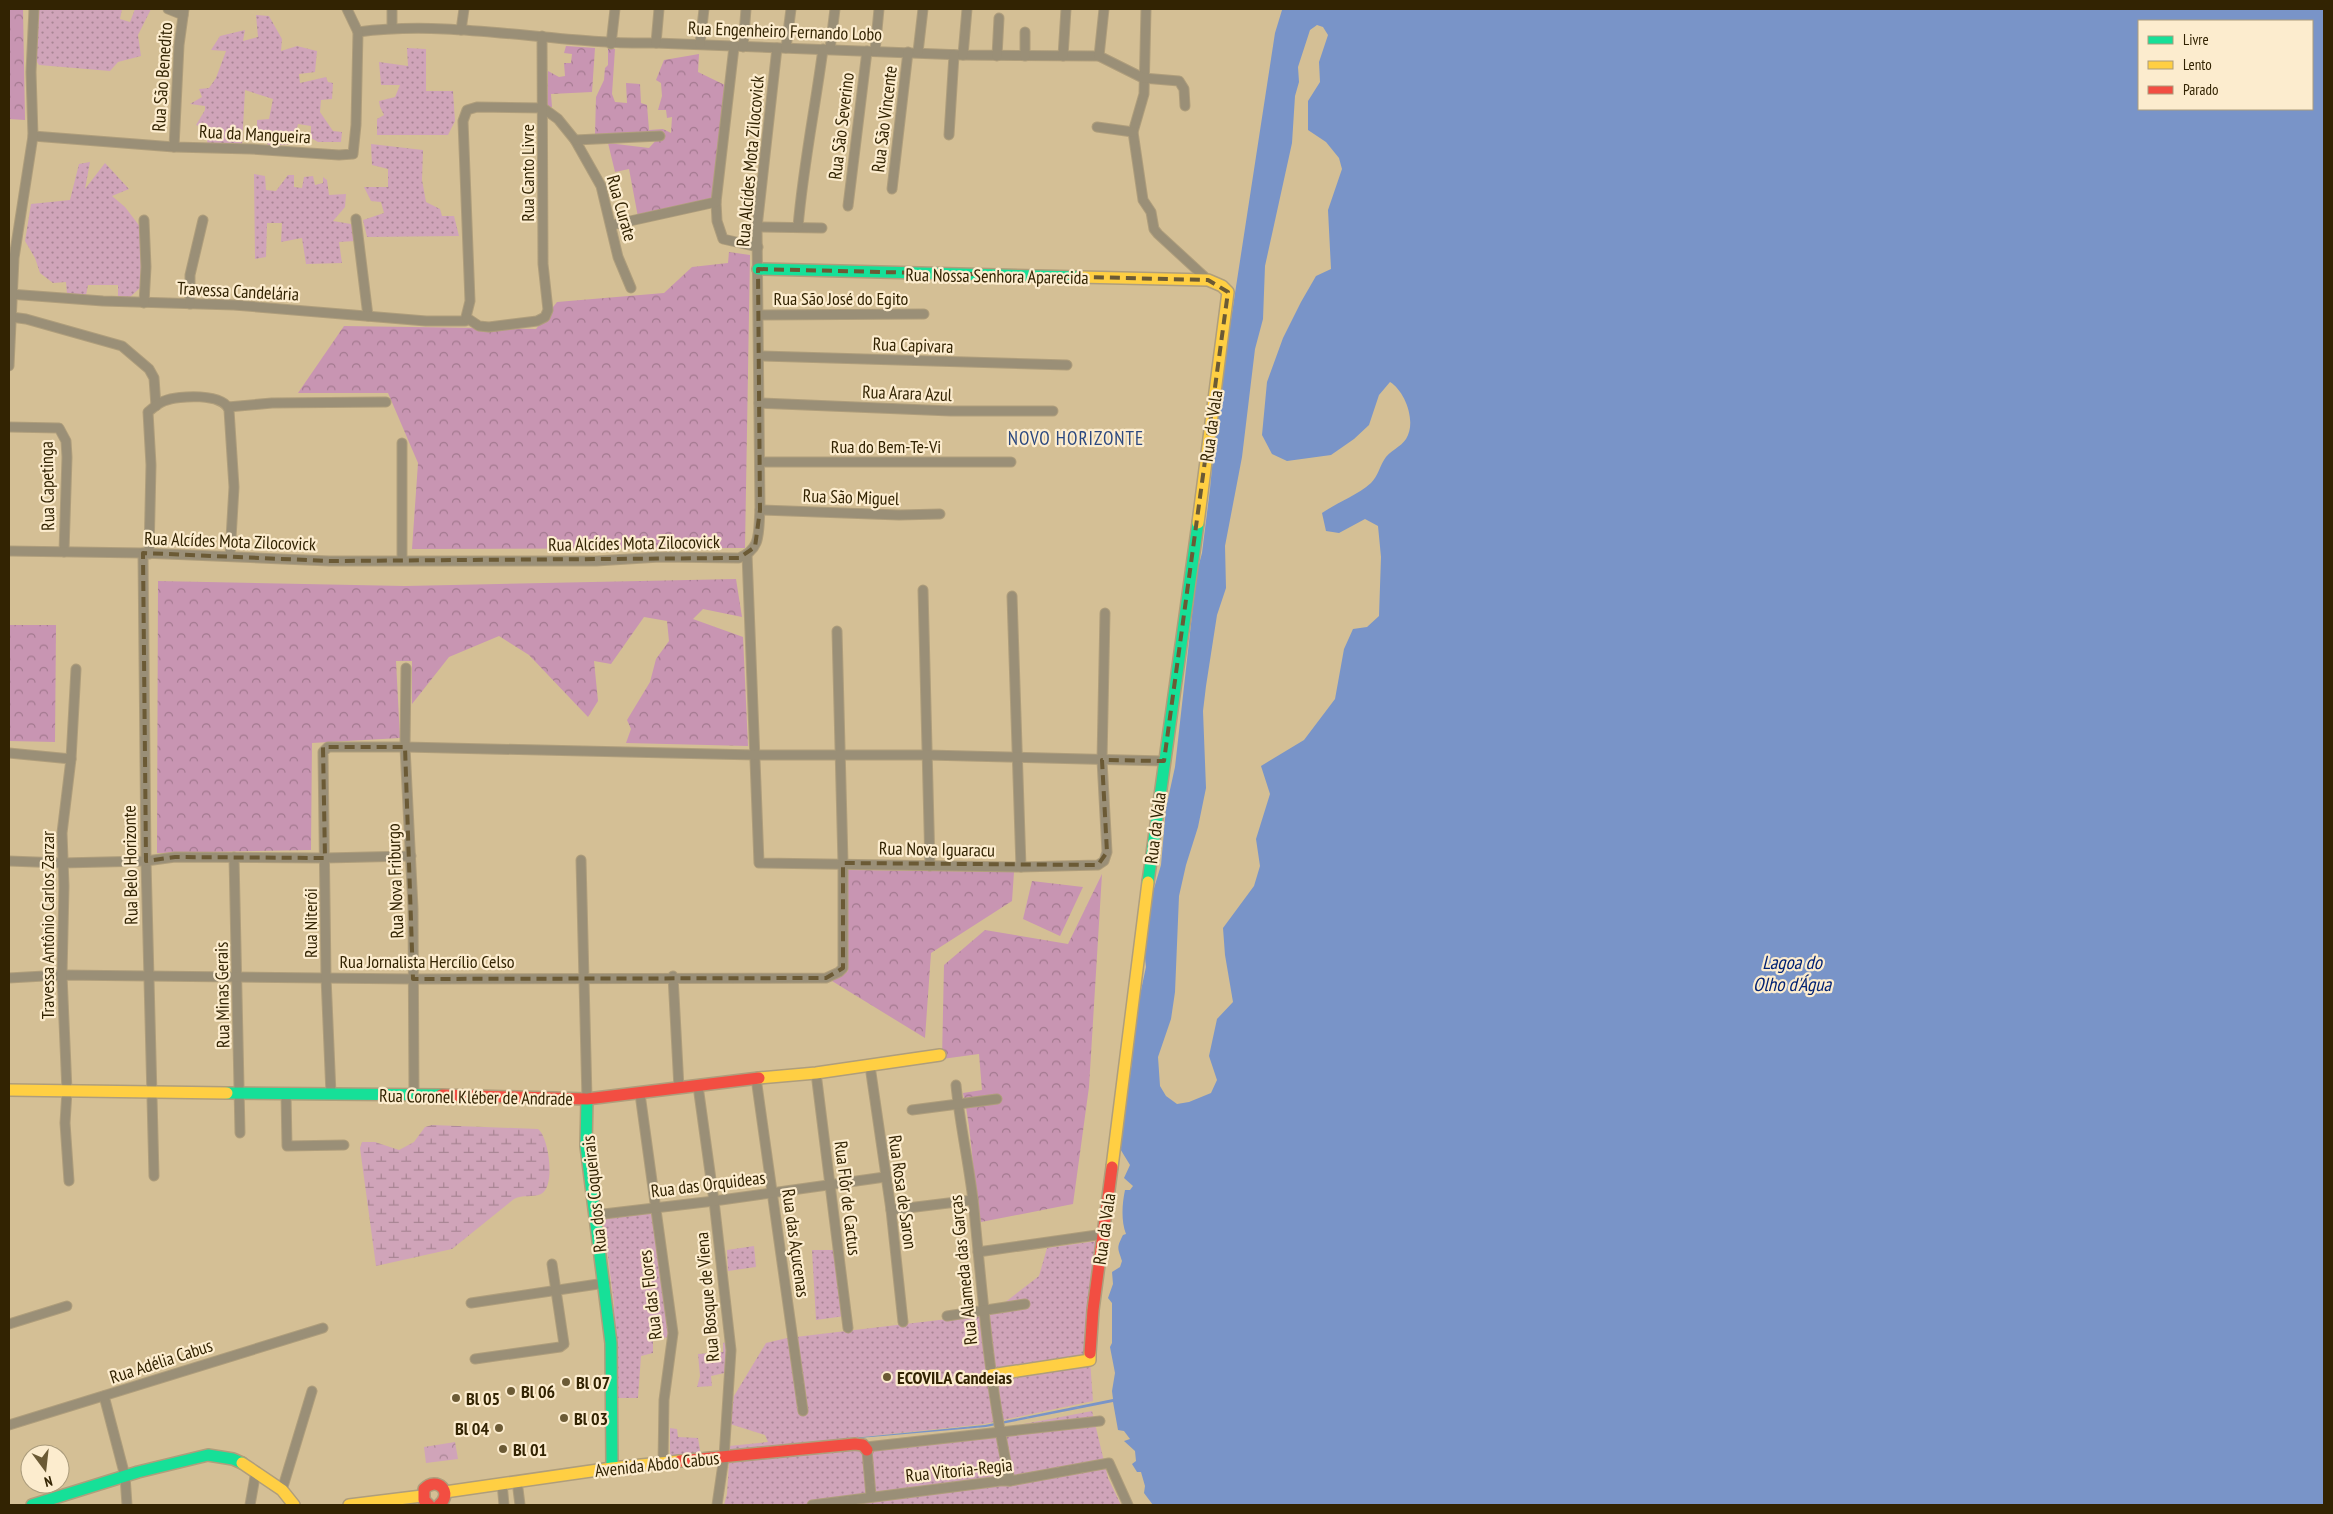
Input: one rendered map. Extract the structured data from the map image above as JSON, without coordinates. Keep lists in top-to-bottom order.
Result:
{
  "streets": {
    "street": [
      "Rua Engenheiro Fernando Lobo",
      "Rua São Benedito",
      "Rua São Vincente",
      "Rua São Severino",
      "Rua da Mangueira",
      "Rua Alcídes Mota Zilocovick",
      "Rua Canto Livre",
      "Rua Curate",
      "Rua Nossa Senhora Aparecida",
      "Travessa Candelária",
      "Rua São José do Egito",
      "Rua Capivara",
      "Rua Arara Azul",
      "Rua da Vala",
      "Rua do Bem-Te-Vi",
      "Rua Capetinga",
      "Rua São Miguel",
      "Rua Nova Iguaracu",
      "Rua Belo Horizonte",
      "Rua Nova Friburgo",
      "Rua Niterói",
      "Travessa Antônio Carlos Zarzar",
      "Rua Jornalista Hercílio Celso",
      "Rua Minas Gerais",
      "Rua Coronel Kléber de Andrade",
      "Rua das Orquideas",
      "Rua Rosa de Saron",
      "Rua dos Coqueirais",
      "Rua Flôr de Cactus",
      "Rua das Açucenas",
      "Rua Alameda das Garças",
      "Rua das Flores",
      "Rua Bosque de Viena",
      "Rua Adélia Cabus",
      "Avenida Abdo Cabus",
      "Rua Vitoria-Regia"
    ]
  },
  "crossings": [
    ["Rua Engenheiro Fernando Lobo", "Rua São Vincente"],
    ["Rua Engenheiro Fernando Lobo", "Rua São Severino"],
    ["Rua Engenheiro Fernando Lobo", "Rua da Mangueira"],
    ["Rua Engenheiro Fernando Lobo", "Rua Alcídes Mota Zilocovick"],
    ["Rua Engenheiro Fernando Lobo", "Rua Canto Livre"],
    ["Rua São Benedito", "Rua da Mangueira"],
    ["Rua Alcídes Mota Zilocovick", "Rua Nossa Senhora Aparecida"],
    ["Rua Alcídes Mota Zilocovick", "Rua São José do Egito"],
    ["Rua Alcídes Mota Zilocovick", "Rua Capivara"],
    ["Rua Alcídes Mota Zilocovick", "Rua Arara Azul"],
    ["Rua Alcídes Mota Zilocovick", "Rua do Bem-Te-Vi"],
    ["Rua Alcídes Mota Zilocovick", "Rua Capetinga"],
    ["Rua Alcídes Mota Zilocovick", "Rua São Miguel"],
    ["Rua Alcídes Mota Zilocovick", "Rua Belo Horizonte"],
    ["Rua Canto Livre", "Rua Curate"],
    ["Rua Canto Livre", "Travessa Candelária"],
    ["Rua Nossa Senhora Aparecida", "Rua da Vala"],
    ["Rua da Vala", "Rua Alameda das Garças"],
    ["Rua Nova Iguaracu", "Rua Jornalista Hercílio Celso"],
    ["Rua Belo Horizonte", "Rua Jornalista Hercílio Celso"],
    ["Rua Belo Horizonte", "Rua Coronel Kléber de Andrade"],
    ["Rua Nova Friburgo", "Rua Niterói"],
    ["Rua Nova Friburgo", "Rua Jornalista Hercílio Celso"],
    ["Rua Nova Friburgo", "Rua Coronel Kléber de Andrade"],
    ["Rua Niterói", "Rua Jornalista Hercílio Celso"],
    ["Rua Niterói", "Rua Coronel Kléber de Andrade"],
    ["Travessa Antônio Carlos Zarzar", "Rua Jornalista Hercílio Celso"],
    ["Travessa Antônio Carlos Zarzar", "Rua Coronel Kléber de Andrade"],
    ["Rua Jornalista Hercílio Celso", "Rua Minas Gerais"],
    ["Rua Jornalista Hercílio Celso", "Rua dos Coqueirais"],
    ["Rua Minas Gerais", "Rua Coronel Kléber de Andrade"],
    ["Rua Coronel Kléber de Andrade", "Rua Rosa de Saron"],
    ["Rua Coronel Kléber de Andrade", "Rua dos Coqueirais"],
    ["Rua Coronel Kléber de Andrade", "Rua Flôr de Cactus"],
    ["Rua Coronel Kléber de Andrade", "Rua das Açucenas"],
    ["Rua Coronel Kléber de Andrade", "Rua das Flores"],
    ["Rua Coronel Kléber de Andrade", "Rua Bosque de Viena"],
    ["Rua das Orquideas", "Rua Rosa de Saron"],
    ["Rua das Orquideas", "Rua dos Coqueirais"],
    ["Rua das Orquideas", "Rua Flôr de Cactus"],
    ["Rua das Orquideas", "Rua das Açucenas"],
    ["Rua das Orquideas", "Rua das Flores"],
    ["Rua das Orquideas", "Rua Bosque de Viena"],
    ["Rua dos Coqueirais", "Avenida Abdo Cabus"],
    ["Rua Alameda das Garças", "Rua Vitoria-Regia"],
    ["Rua das Flores", "Avenida Abdo Cabus"],
    ["Rua Bosque de Viena", "Avenida Abdo Cabus"]
  ],
  "districts": ["NOVO HORIZONTE"],
  "water": ["Lagoa do Olho d'Água"],
  "places": [
    "ECOVILA Candeias",
    "Bl 07",
    "Bl 06",
    "Bl 05",
    "Bl 03",
    "Bl 04",
    "Bl 01"
  ],
  "legend": ["Livre", "Lento", "Parado"],
  "north": "bottom"
}
